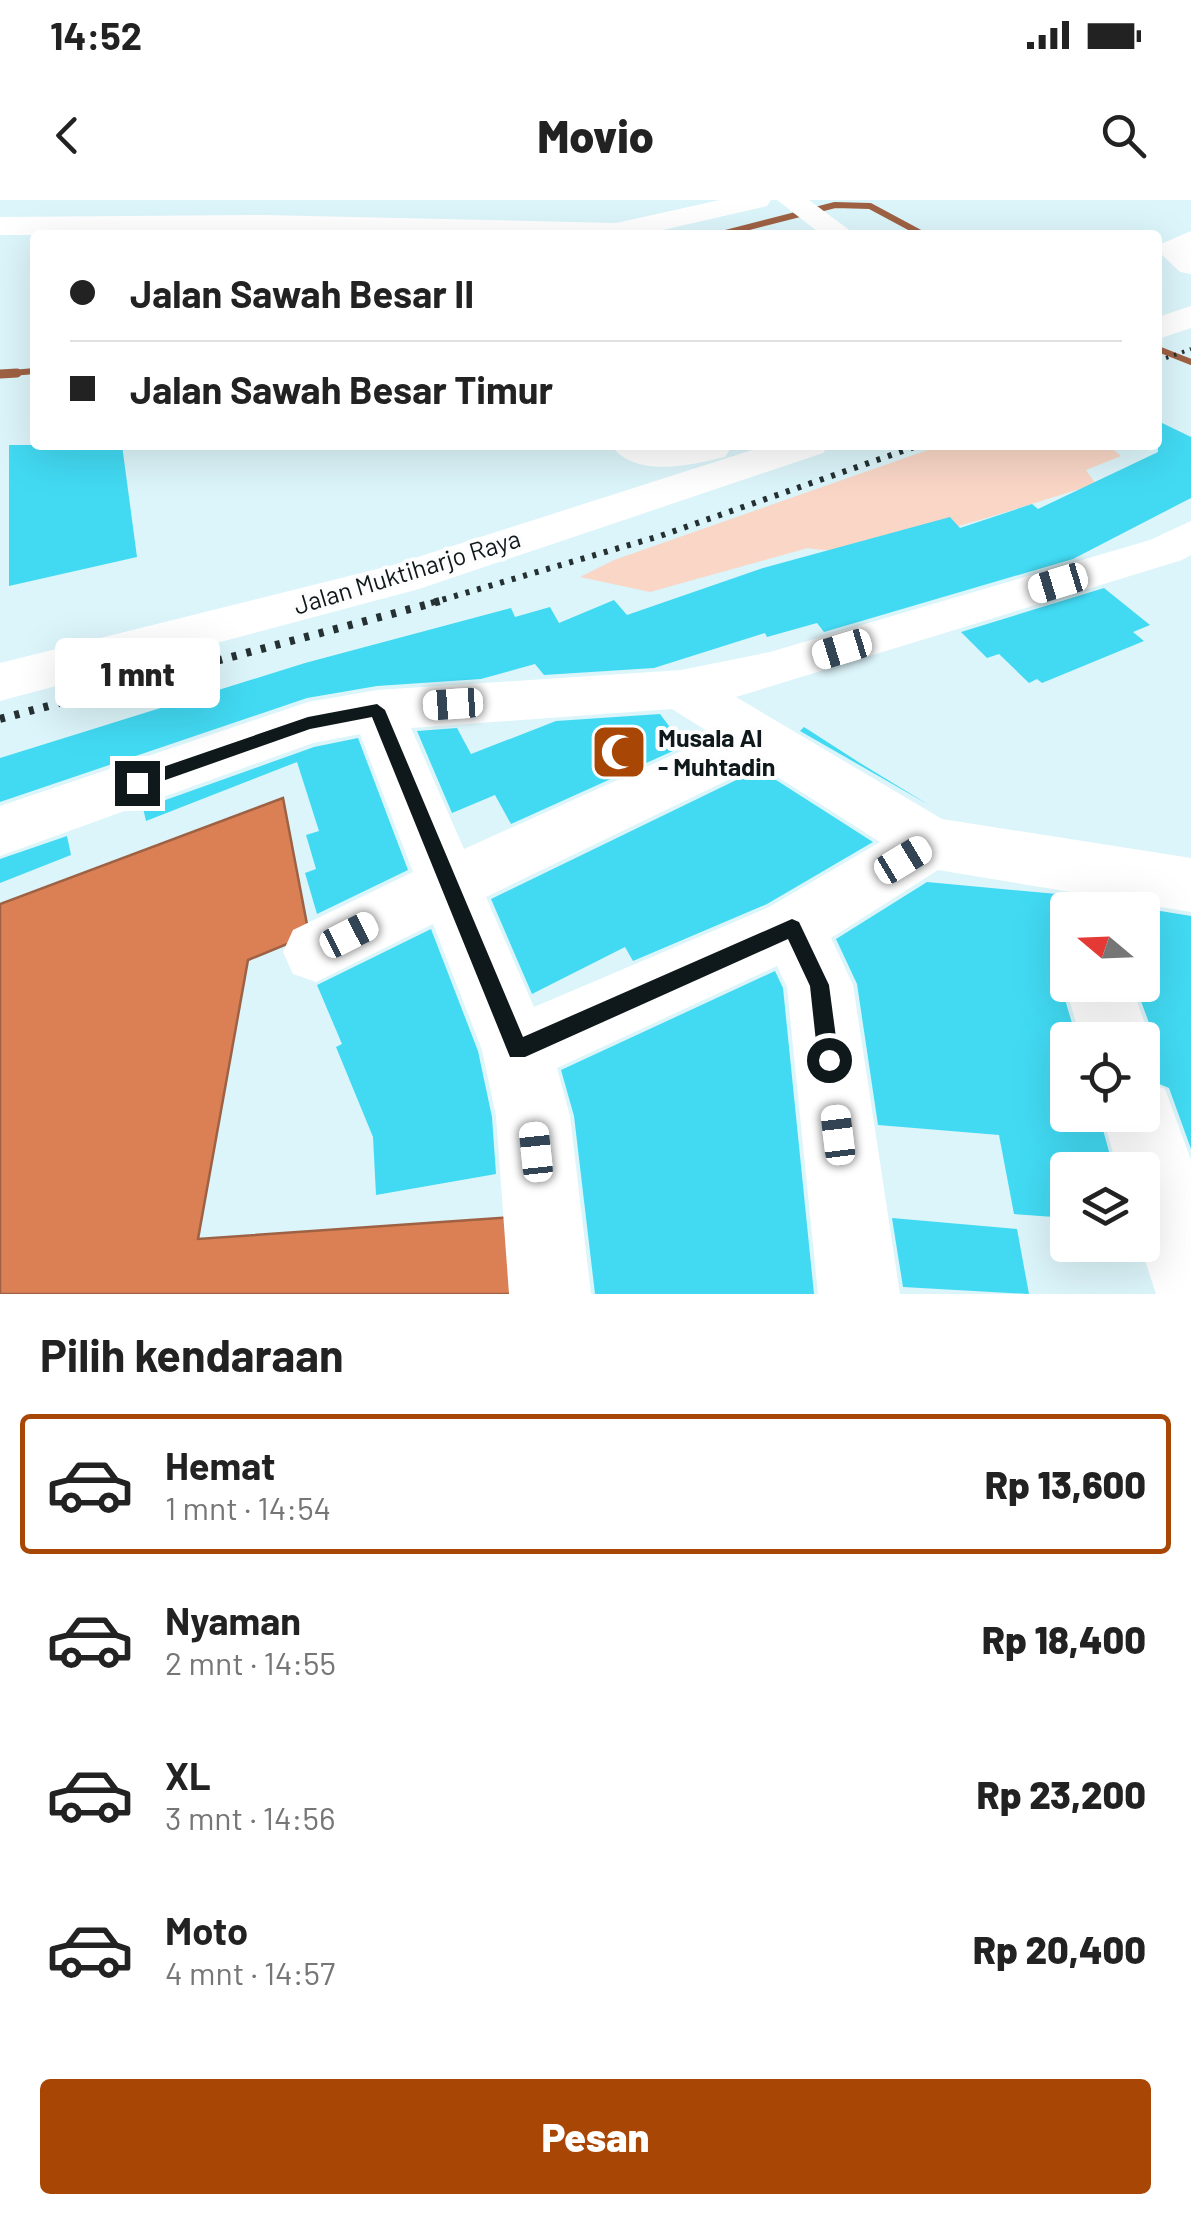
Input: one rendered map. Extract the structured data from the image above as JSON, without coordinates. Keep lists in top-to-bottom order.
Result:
{
  "streets": {
    "street": ["Jalan Muktiharjo Raya"]
  },
  "places": {
    "mosque": ["Musala Al - Muhtadin"]
  },
  "north": "left",
  "page": {
    "status": "14:52",
    "header": "Movio",
    "banner": ["Jalan Sawah Besar II", "Jalan Sawah Besar Timur"],
    "bubble": "1 mnt",
    "heading": "Pilih kendaraan",
    "list": [
      {
        "name": "Hemat",
        "note": "1 mnt · 14:54",
        "value": "Rp 13,600"
      },
      {
        "name": "Nyaman",
        "note": "2 mnt · 14:55",
        "value": "Rp 18,400"
      },
      {
        "name": "XL",
        "note": "3 mnt · 14:56",
        "value": "Rp 23,200"
      },
      {
        "name": "Moto",
        "note": "4 mnt · 14:57",
        "value": "Rp 20,400"
      }
    ],
    "buttons": "Pesan"
  }
}
